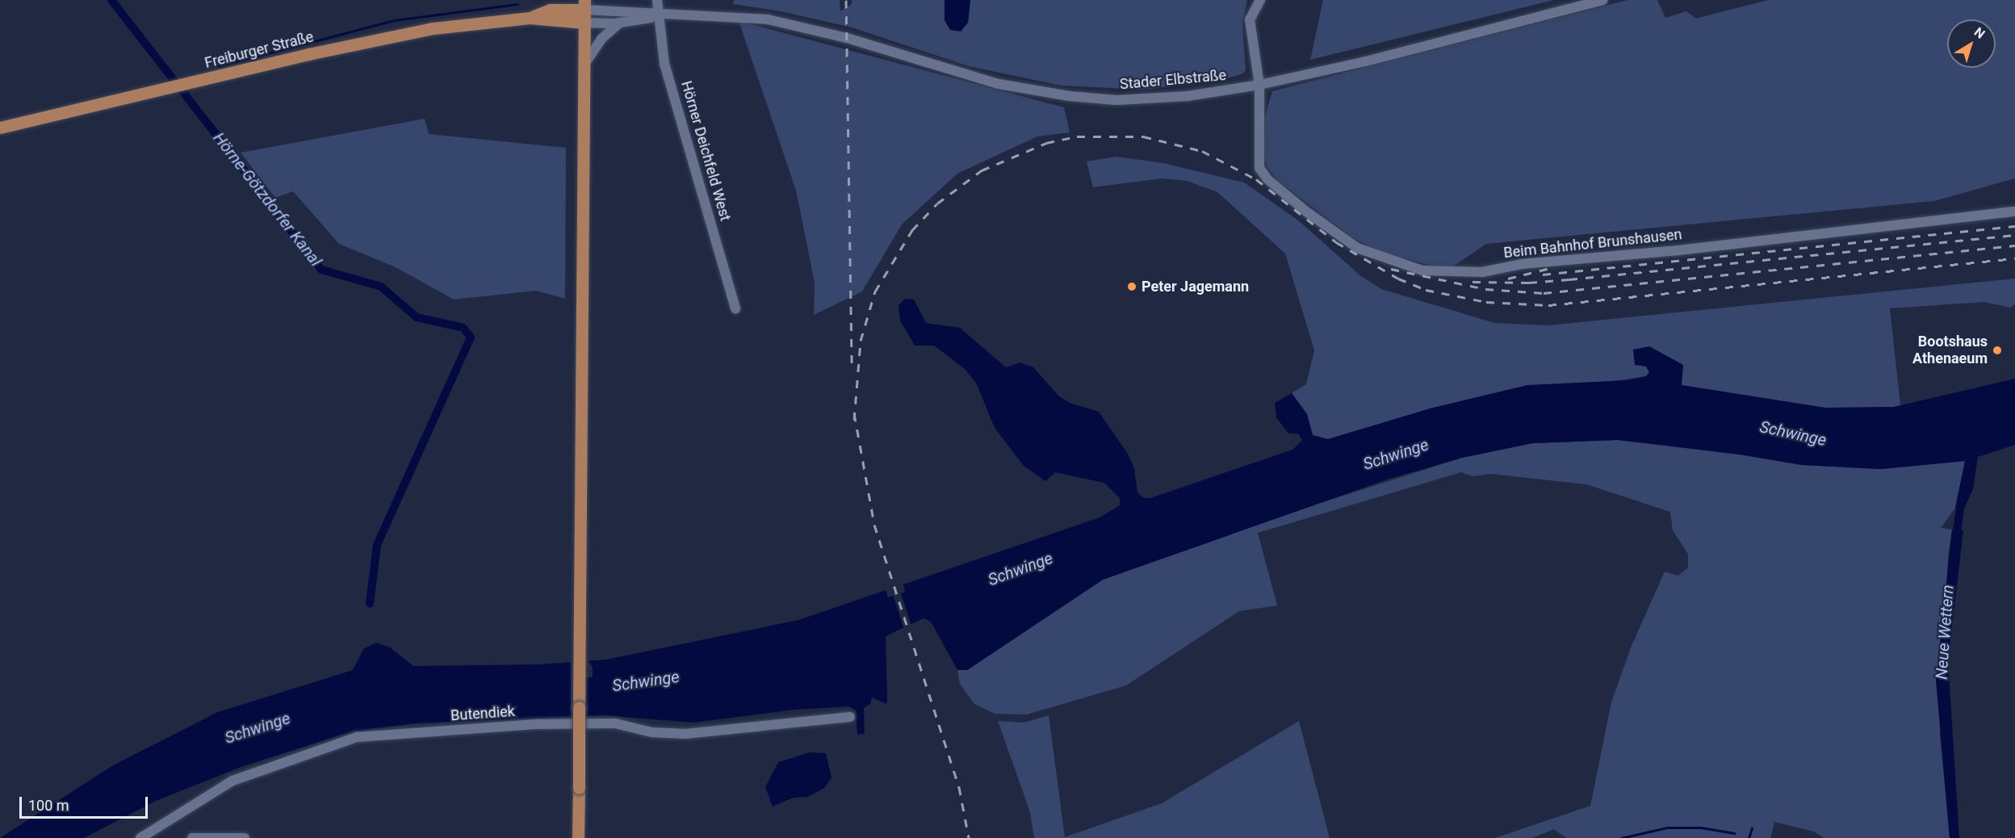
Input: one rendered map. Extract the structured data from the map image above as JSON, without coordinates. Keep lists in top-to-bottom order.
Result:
{
  "streets": {
    "main road": ["Freiburger Straße"],
    "street": [
      "Stader Elbstraße",
      "Hörner Deichfeld West",
      "Beim Bahnhof Brunshausen",
      "Butendiek"
    ]
  },
  "crossings": [
    ["Freiburger Straße", "Stader Elbstraße"],
    ["Stader Elbstraße", "Hörner Deichfeld West"],
    ["Stader Elbstraße", "Beim Bahnhof Brunshausen"]
  ],
  "water": ["Hörne-Götzdorfer Kanal", "Schwinge", "Neue Wettern"],
  "places": ["Peter Jagemann", "Bootshaus Athenaeum"],
  "scale_bar": "100 m",
  "north": "top right"
}
